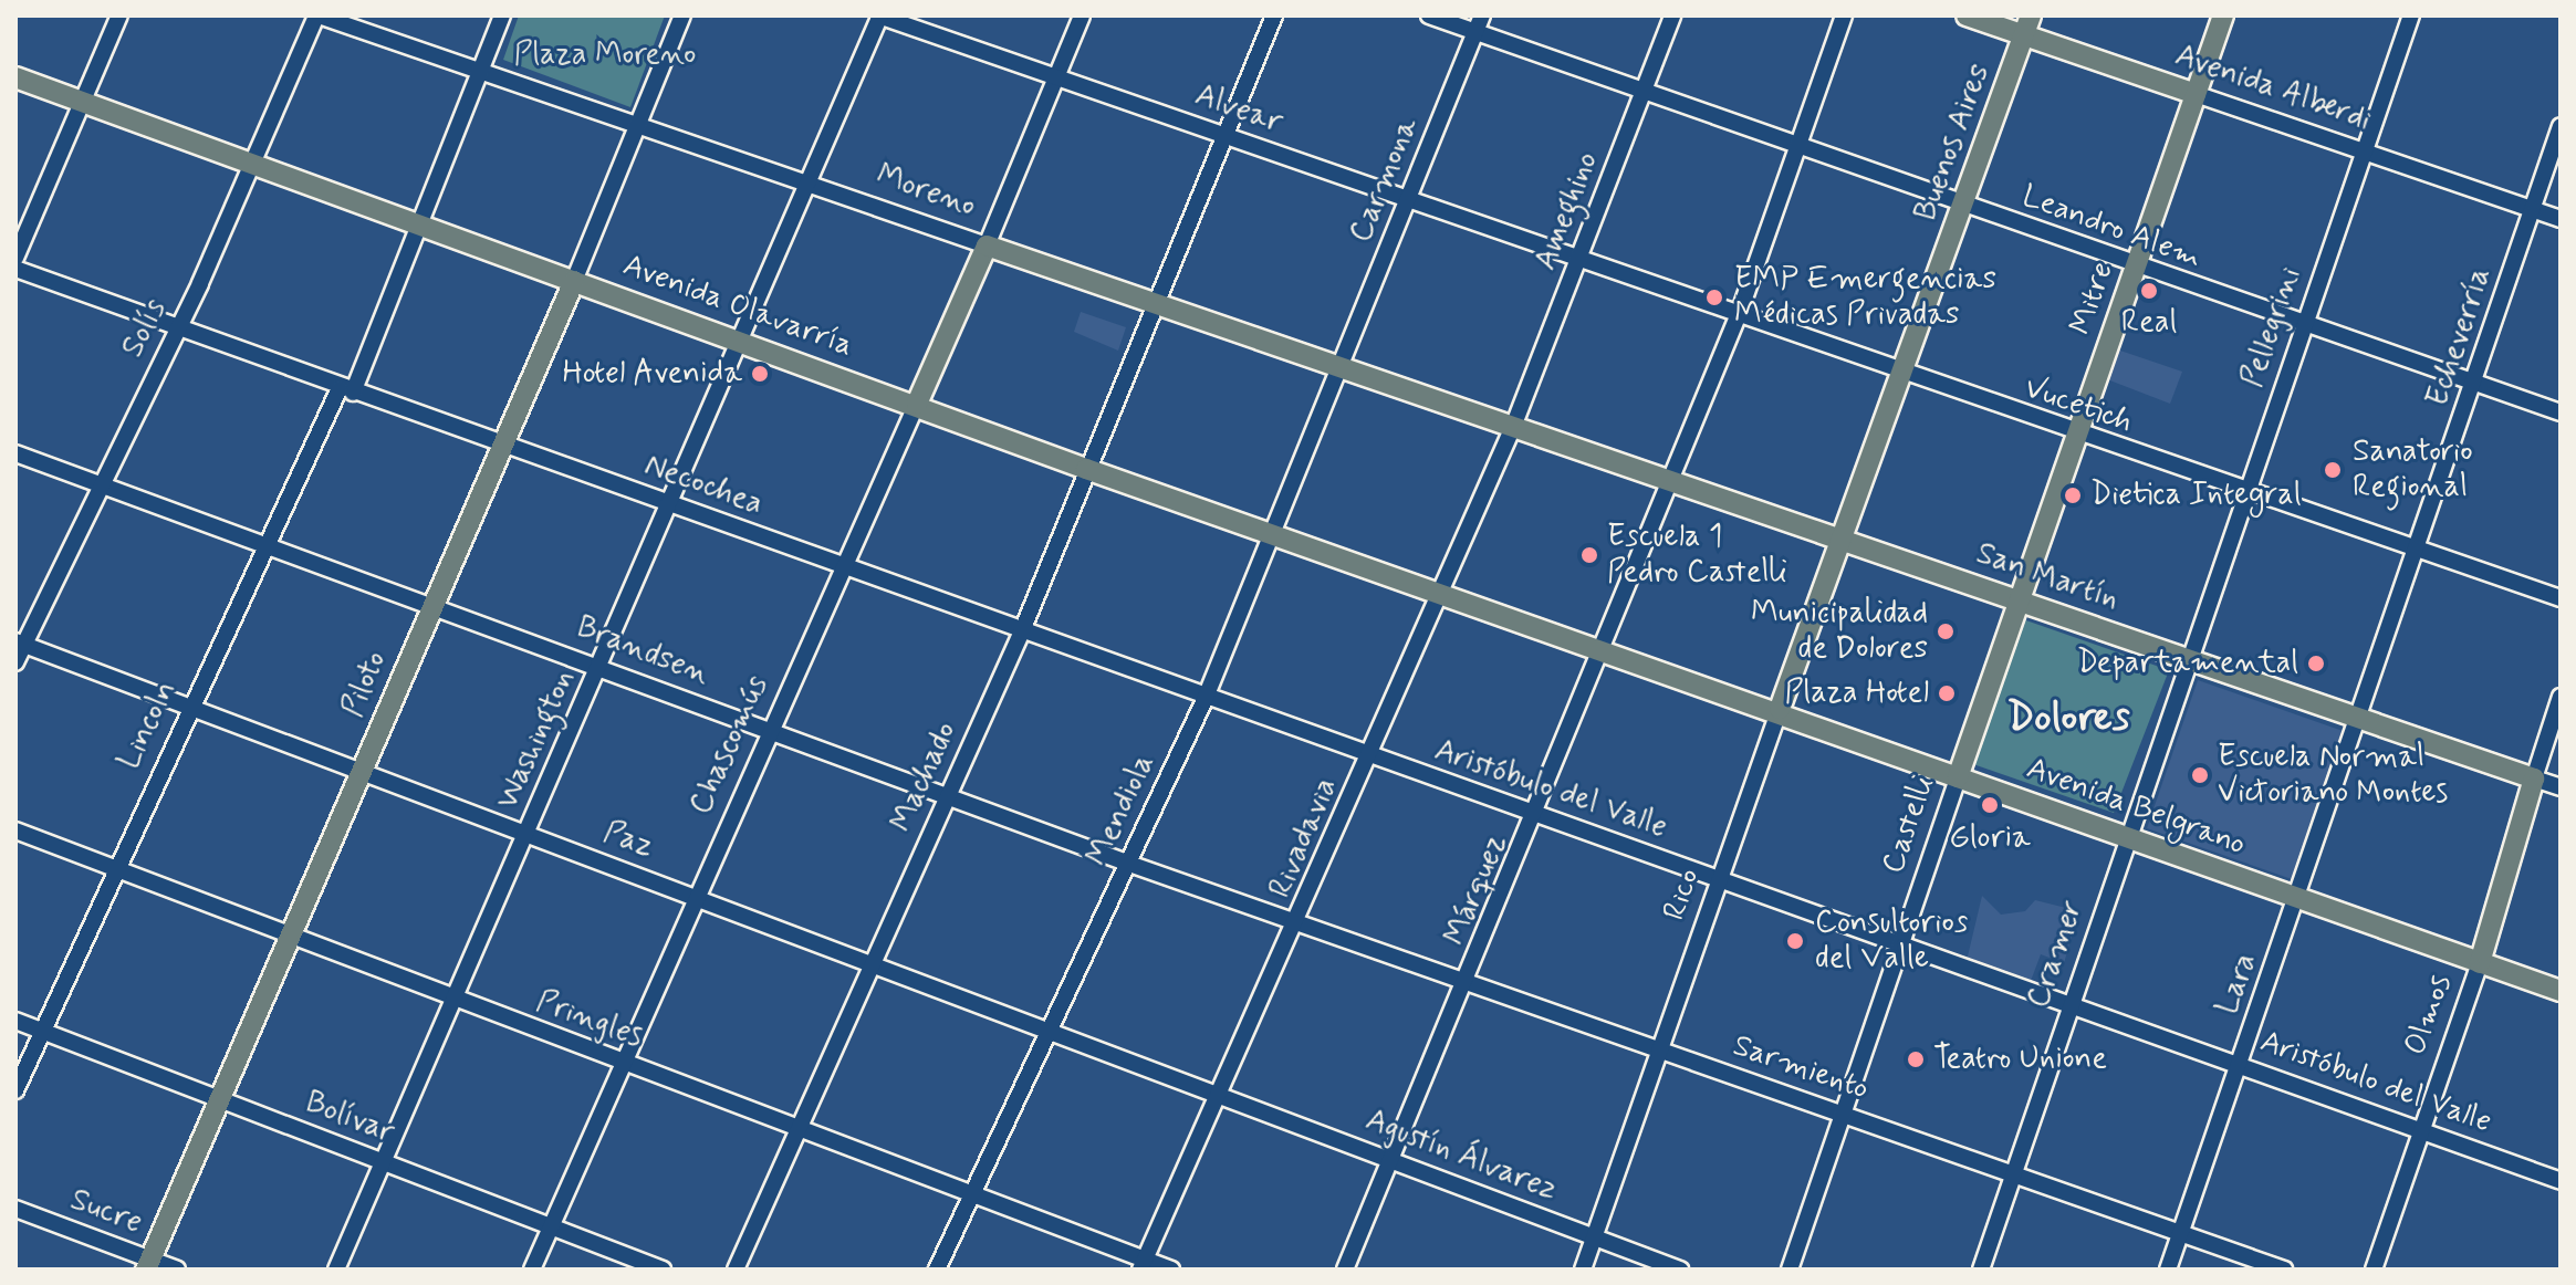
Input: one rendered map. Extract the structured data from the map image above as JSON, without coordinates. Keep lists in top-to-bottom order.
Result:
{
  "streets": {
    "main road": [
      "Avenida Alberdi",
      "Buenos Aires",
      "Moreno",
      "Mitre",
      "Avenida Olavarría",
      "San Martín",
      "Piloto",
      "Chascomús",
      "Avenida Belgrano",
      "Castelli",
      "Rico",
      "Olmos"
    ],
    "street": [
      "Alvear",
      "Carmona",
      "Ameghino",
      "Leandro Alem",
      "Pellegrini",
      "Solís",
      "Echeverría",
      "Vucetich",
      "Necochea",
      "Brandsen",
      "Lincoln",
      "Washington",
      "Machado",
      "Aristóbulo del Valle",
      "Mendiola",
      "Rivadavia",
      "Paz",
      "Márquez",
      "Cramer",
      "Lara",
      "Pringles",
      "Sarmiento",
      "Bolívar",
      "Agustín Álvarez",
      "Sucre"
    ]
  },
  "crossings": [
    ["Avenida Alberdi", "Buenos Aires"],
    ["Avenida Alberdi", "Mitre"],
    ["Avenida Alberdi", "Pellegrini"],
    ["Avenida Alberdi", "Echeverría"],
    ["Alvear", "Carmona"],
    ["Alvear", "Ameghino"],
    ["Alvear", "Vucetich"],
    ["Alvear", "Washington"],
    ["Alvear", "Machado"],
    ["Buenos Aires", "Leandro Alem"],
    ["Buenos Aires", "Vucetich"],
    ["Buenos Aires", "San Martín"],
    ["Buenos Aires", "Rico"],
    ["Carmona", "Moreno"],
    ["Carmona", "Leandro Alem"],
    ["Carmona", "Mendiola"],
    ["Moreno", "Ameghino"],
    ["Moreno", "Solís"],
    ["Moreno", "San Martín"],
    ["Moreno", "Piloto"],
    ["Moreno", "Lincoln"],
    ["Moreno", "Washington"],
    ["Moreno", "Chascomús"],
    ["Moreno", "Machado"],
    ["Moreno", "Mendiola"],
    ["Moreno", "Rivadavia"],
    ["Ameghino", "Leandro Alem"],
    ["Ameghino", "Vucetich"],
    ["Ameghino", "San Martín"],
    ["Ameghino", "Rivadavia"],
    ["Leandro Alem", "Mitre"],
    ["Leandro Alem", "Pellegrini"],
    ["Leandro Alem", "Echeverría"],
    ["Leandro Alem", "Márquez"],
    ["Mitre", "Vucetich"],
    ["Mitre", "San Martín"],
    ["Mitre", "Castelli"],
    ["Avenida Olavarría", "Solís"],
    ["Avenida Olavarría", "Piloto"],
    ["Avenida Olavarría", "Lincoln"],
    ["Avenida Olavarría", "Washington"],
    ["Avenida Olavarría", "Chascomús"],
    ["Avenida Olavarría", "Machado"],
    ["Avenida Olavarría", "Avenida Belgrano"],
    ["Avenida Olavarría", "Mendiola"],
    ["Avenida Olavarría", "Rivadavia"],
    ["Pellegrini", "Vucetich"],
    ["Pellegrini", "San Martín"],
    ["Pellegrini", "Cramer"],
    ["Solís", "Necochea"],
    ["Solís", "Brandsen"],
    ["Solís", "Paz"],
    ["Echeverría", "Vucetich"],
    ["Echeverría", "San Martín"],
    ["Echeverría", "Lara"],
    ["Vucetich", "Márquez"],
    ["Necochea", "Piloto"],
    ["Necochea", "Lincoln"],
    ["Necochea", "Washington"],
    ["Necochea", "Chascomús"],
    ["Necochea", "Machado"],
    ["Necochea", "Aristóbulo del Valle"],
    ["Necochea", "Mendiola"],
    ["Necochea", "Rivadavia"],
    ["San Martín", "Castelli"],
    ["San Martín", "Rivadavia"],
    ["San Martín", "Márquez"],
    ["San Martín", "Rico"],
    ["San Martín", "Cramer"],
    ["San Martín", "Lara"],
    ["San Martín", "Olmos"],
    ["Brandsen", "Piloto"],
    ["Brandsen", "Lincoln"],
    ["Brandsen", "Washington"],
    ["Brandsen", "Chascomús"],
    ["Brandsen", "Machado"],
    ["Brandsen", "Mendiola"],
    ["Brandsen", "Rivadavia"],
    ["Brandsen", "Sarmiento"],
    ["Piloto", "Paz"],
    ["Piloto", "Pringles"],
    ["Piloto", "Bolívar"],
    ["Piloto", "Sucre"],
    ["Lincoln", "Paz"],
    ["Lincoln", "Pringles"],
    ["Lincoln", "Bolívar"],
    ["Washington", "Paz"],
    ["Washington", "Pringles"],
    ["Washington", "Bolívar"],
    ["Chascomús", "Paz"],
    ["Chascomús", "Pringles"],
    ["Chascomús", "Bolívar"],
    ["Machado", "Paz"],
    ["Machado", "Pringles"],
    ["Aristóbulo del Valle", "Castelli"],
    ["Aristóbulo del Valle", "Rivadavia"],
    ["Aristóbulo del Valle", "Márquez"],
    ["Aristóbulo del Valle", "Rico"],
    ["Aristóbulo del Valle", "Cramer"],
    ["Aristóbulo del Valle", "Lara"],
    ["Aristóbulo del Valle", "Olmos"],
    ["Avenida Belgrano", "Castelli"],
    ["Avenida Belgrano", "Rivadavia"],
    ["Avenida Belgrano", "Márquez"],
    ["Avenida Belgrano", "Rico"],
    ["Avenida Belgrano", "Cramer"],
    ["Avenida Belgrano", "Lara"],
    ["Avenida Belgrano", "Olmos"],
    ["Mendiola", "Paz"],
    ["Mendiola", "Pringles"],
    ["Castelli", "Sarmiento"],
    ["Rivadavia", "Paz"],
    ["Rivadavia", "Pringles"],
    ["Rivadavia", "Sarmiento"],
    ["Rivadavia", "Agustín Álvarez"],
    ["Paz", "Agustín Álvarez"],
    ["Márquez", "Sarmiento"],
    ["Márquez", "Agustín Álvarez"],
    ["Rico", "Sarmiento"],
    ["Rico", "Agustín Álvarez"],
    ["Cramer", "Sarmiento"],
    ["Lara", "Sarmiento"]
  ],
  "districts": ["Dolores"],
  "parks": ["Plaza Moreno"],
  "places": [
    "Real",
    "EMP Emergencias Médicas Privadas",
    "Hotel Avenida",
    "Sanatorio Regional",
    "Dietica Integral",
    "Escuela 1 Pedro Castelli",
    "Municipalidad de Dolores",
    "Departamental",
    "Plaza Hotel",
    "Escuela Normal Victoriano Montes",
    "Gloria",
    "Consultorios del Valle",
    "Teatro Unione"
  ]
}
